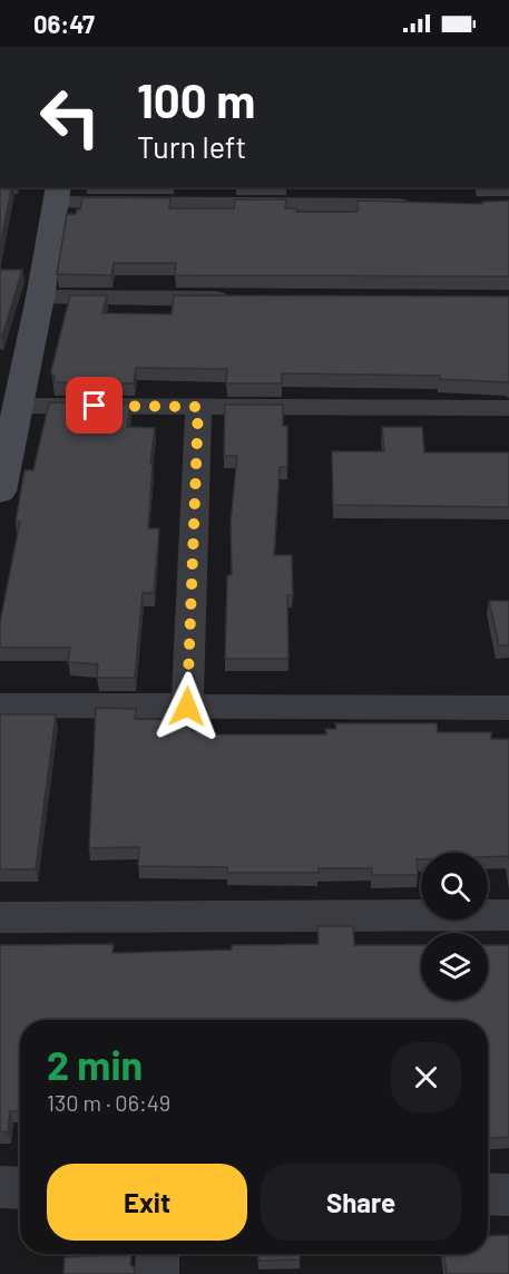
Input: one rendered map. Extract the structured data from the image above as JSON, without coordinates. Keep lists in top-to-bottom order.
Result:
{
  "page": {
    "status": "06:47",
    "turn": ["100 m", "Turn left"],
    "heading": ["2 min", "130 m · 06:49"],
    "buttons": ["Exit", "Share"]
  }
}
